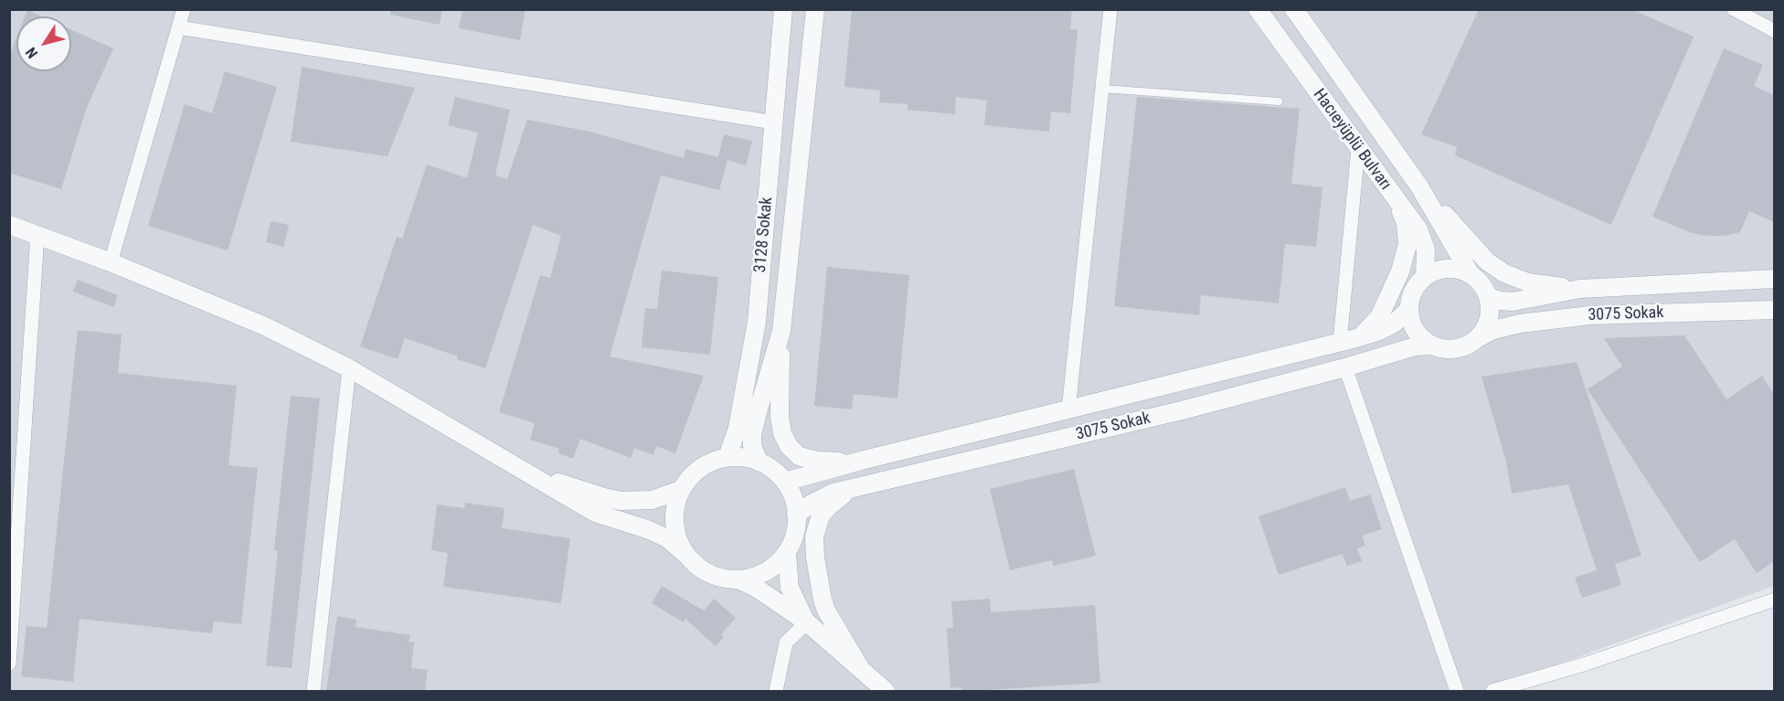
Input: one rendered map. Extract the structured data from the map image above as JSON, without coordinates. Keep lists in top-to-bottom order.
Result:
{
  "streets": {
    "street": ["Hacıeyüplü Bulvarı", "3128 Sokak", "3075 Sokak"]
  },
  "crossings": [
    ["Hacıeyüplü Bulvarı", "3075 Sokak"],
    ["3128 Sokak", "3075 Sokak"]
  ],
  "north": "bottom left"
}
